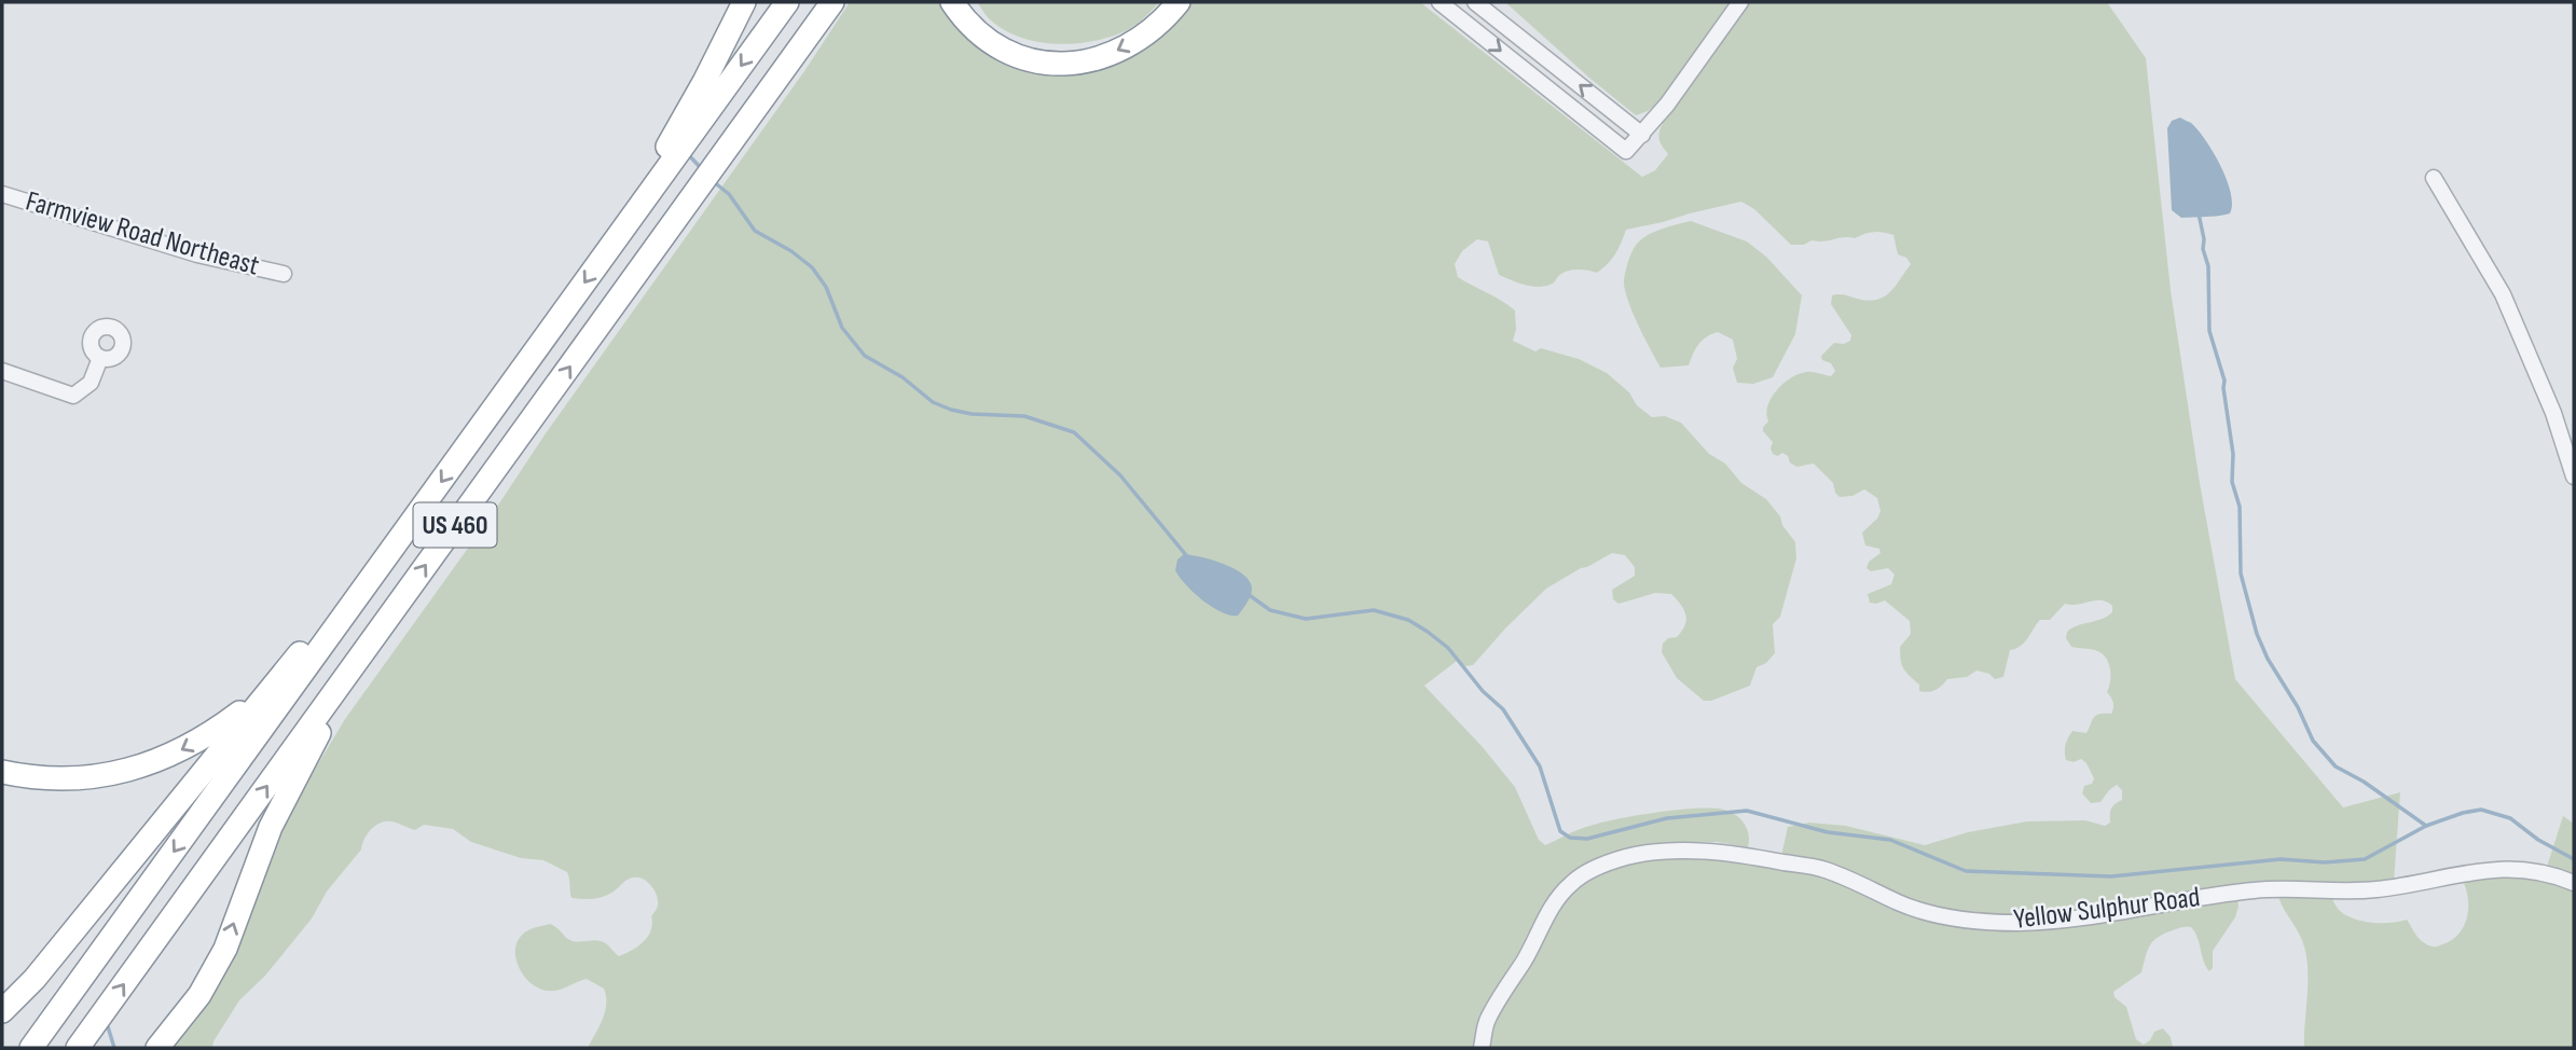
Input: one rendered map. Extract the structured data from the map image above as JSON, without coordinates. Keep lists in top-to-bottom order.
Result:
{
  "streets": {
    "highway": ["US 460"],
    "street": ["Farmview Road Northeast", "Yellow Sulphur Road"]
  }
}
